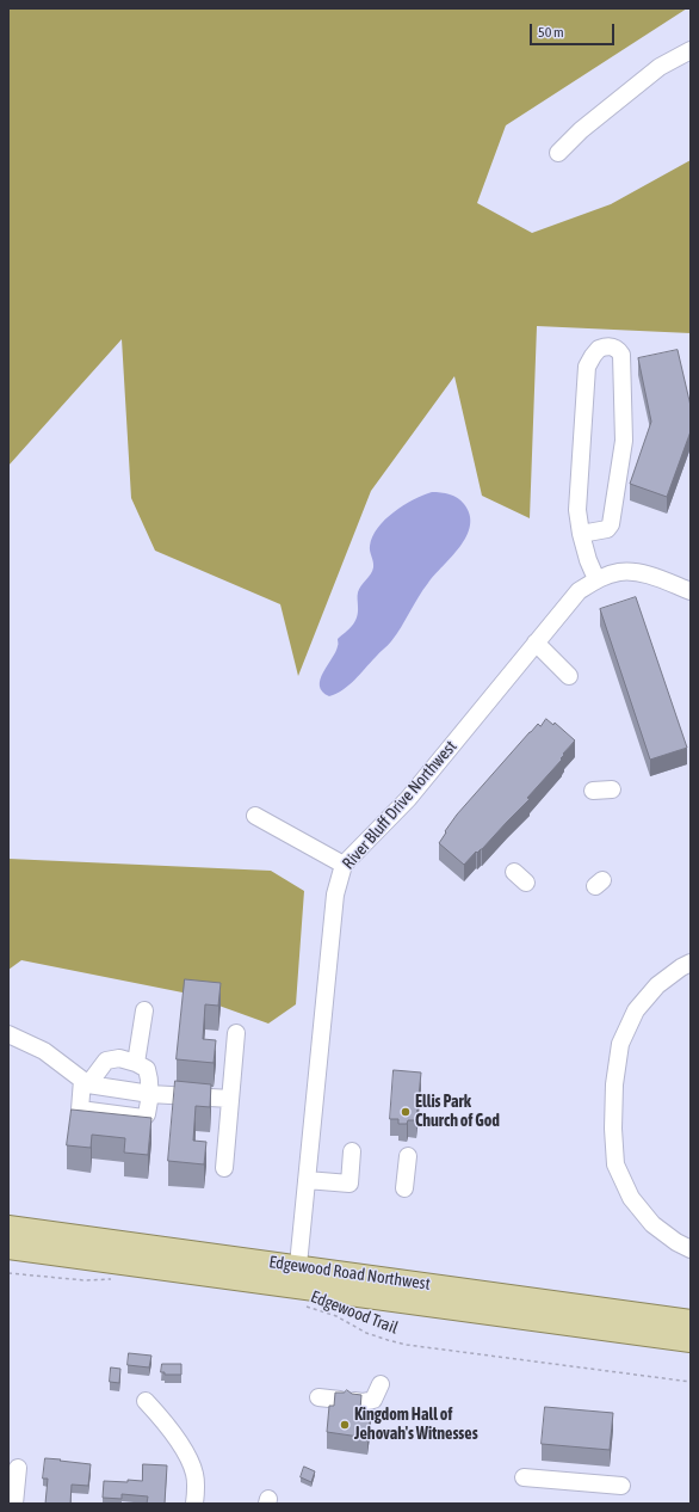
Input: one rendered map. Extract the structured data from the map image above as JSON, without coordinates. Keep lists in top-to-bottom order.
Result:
{
  "streets": {
    "main road": ["Edgewood Road Northwest"],
    "street": ["River Bluff Drive Northwest"],
    "path": ["Edgewood Trail"]
  },
  "crossings": [
    ["River Bluff Drive Northwest", "Edgewood Road Northwest"]
  ],
  "places": ["Ellis Park Church of God", "Kingdom Hall of Jehovah's Witnesses"],
  "scale_bar": "50 m"
}
